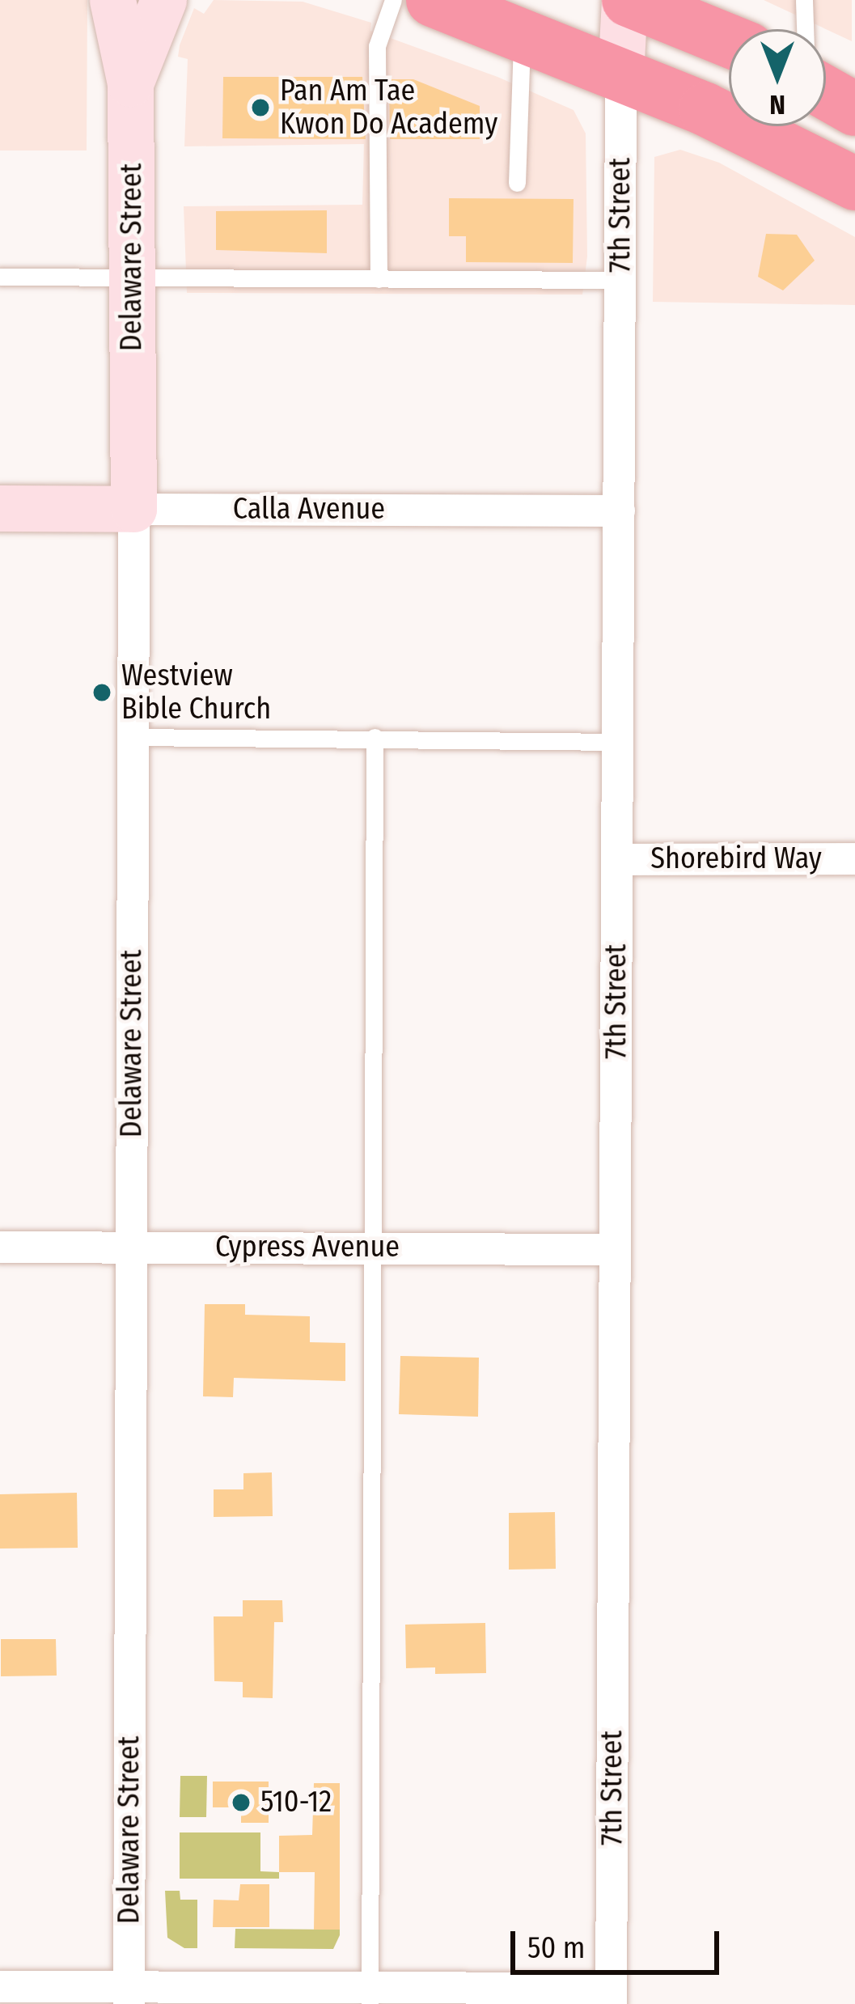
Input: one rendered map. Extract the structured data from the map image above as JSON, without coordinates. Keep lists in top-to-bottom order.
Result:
{
  "streets": {
    "street": [
      "7th Street",
      "Delaware Street",
      "Calla Avenue",
      "Shorebird Way",
      "Cypress Avenue"
    ]
  },
  "crossings": [
    ["7th Street", "Calla Avenue"],
    ["7th Street", "Shorebird Way"],
    ["7th Street", "Cypress Avenue"],
    ["Delaware Street", "Calla Avenue"],
    ["Delaware Street", "Cypress Avenue"]
  ],
  "places": ["Pan Am Tae Kwon Do Academy", "Westview Bible Church", "510-12"],
  "scale_bar": "50 m",
  "north": "bottom"
}
